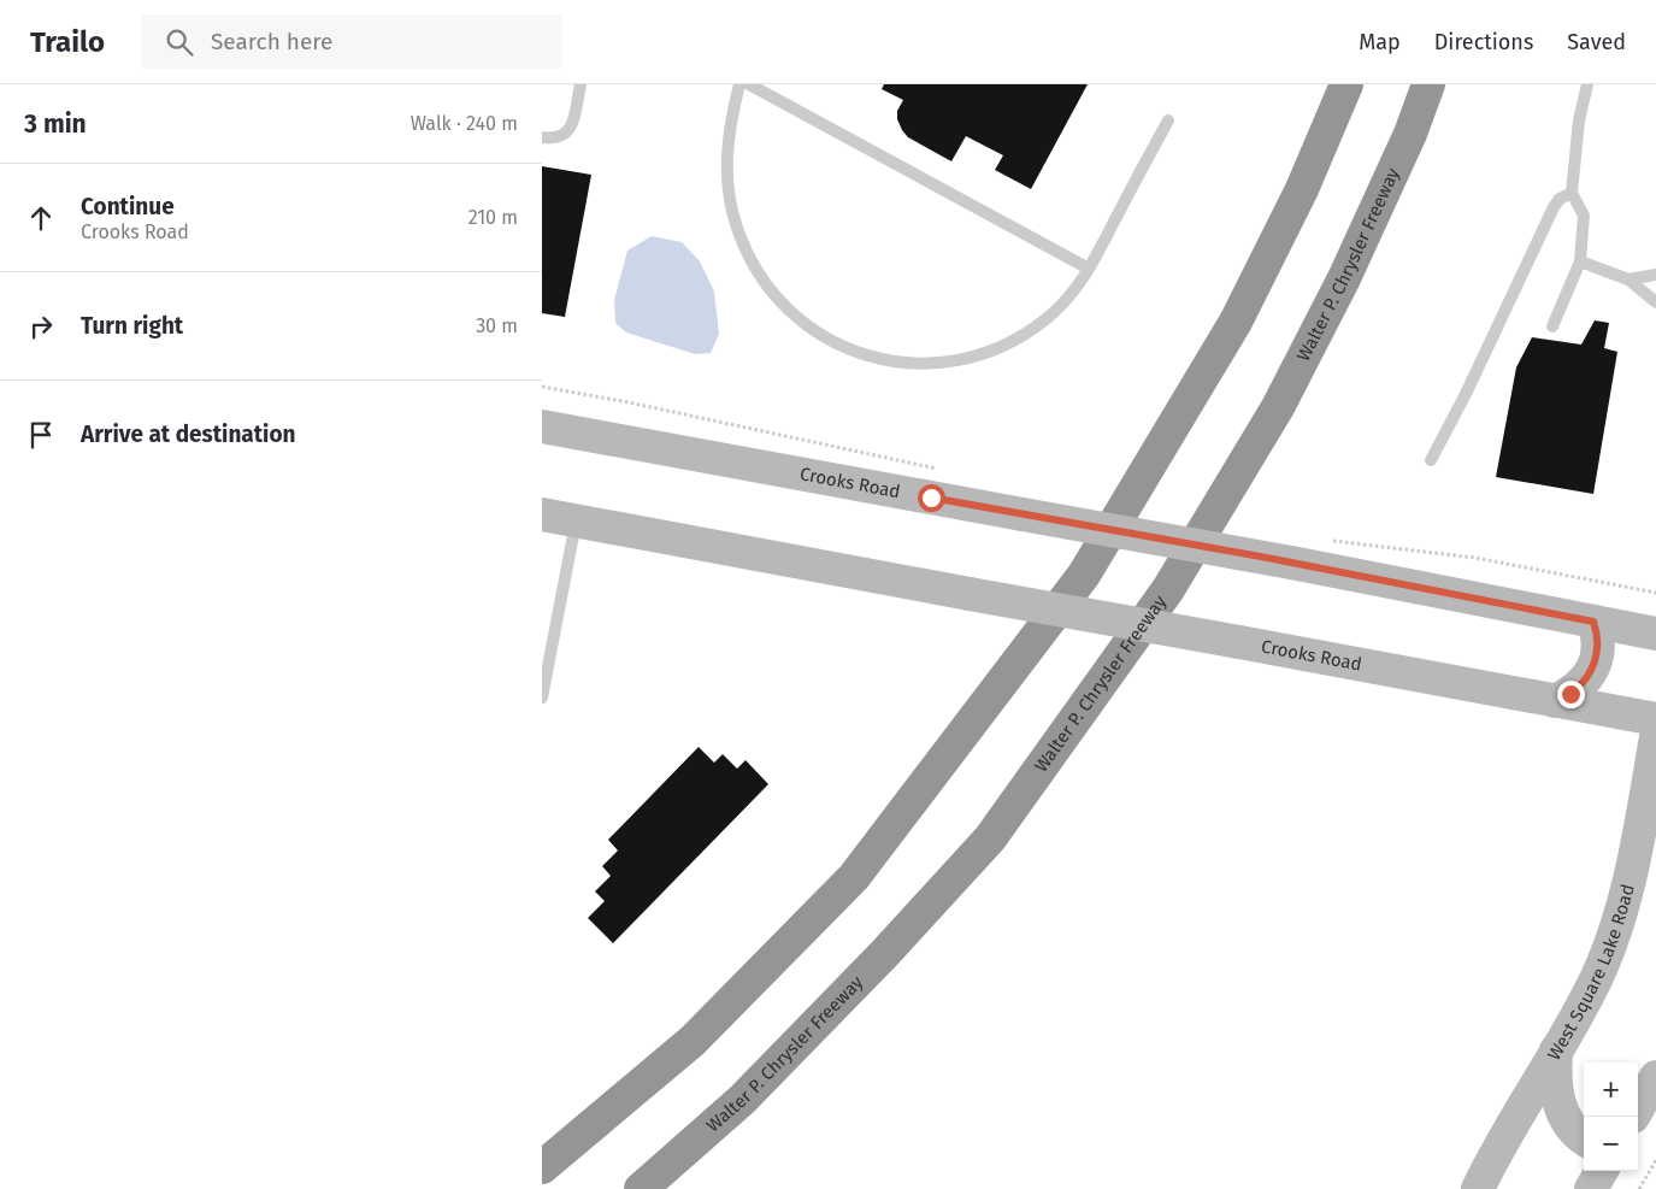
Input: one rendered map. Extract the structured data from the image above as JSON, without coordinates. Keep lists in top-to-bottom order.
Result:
{
  "streets": {
    "highway": ["Walter P. Chrysler Freeway"],
    "main road": ["Crooks Road", "West Square Lake Road"]
  },
  "page": {
    "header": "Trailo",
    "search": "Search here",
    "nav": ["Map", "Directions", "Saved"],
    "heading": ["3 min", "Walk · 240 m"],
    "list": [
      ["Continue", "Crooks Road", "210 m"],
      ["Turn right", "30 m"],
      "Arrive at destination"
    ],
    "map_buttons": ["+", "−"]
  }
}
